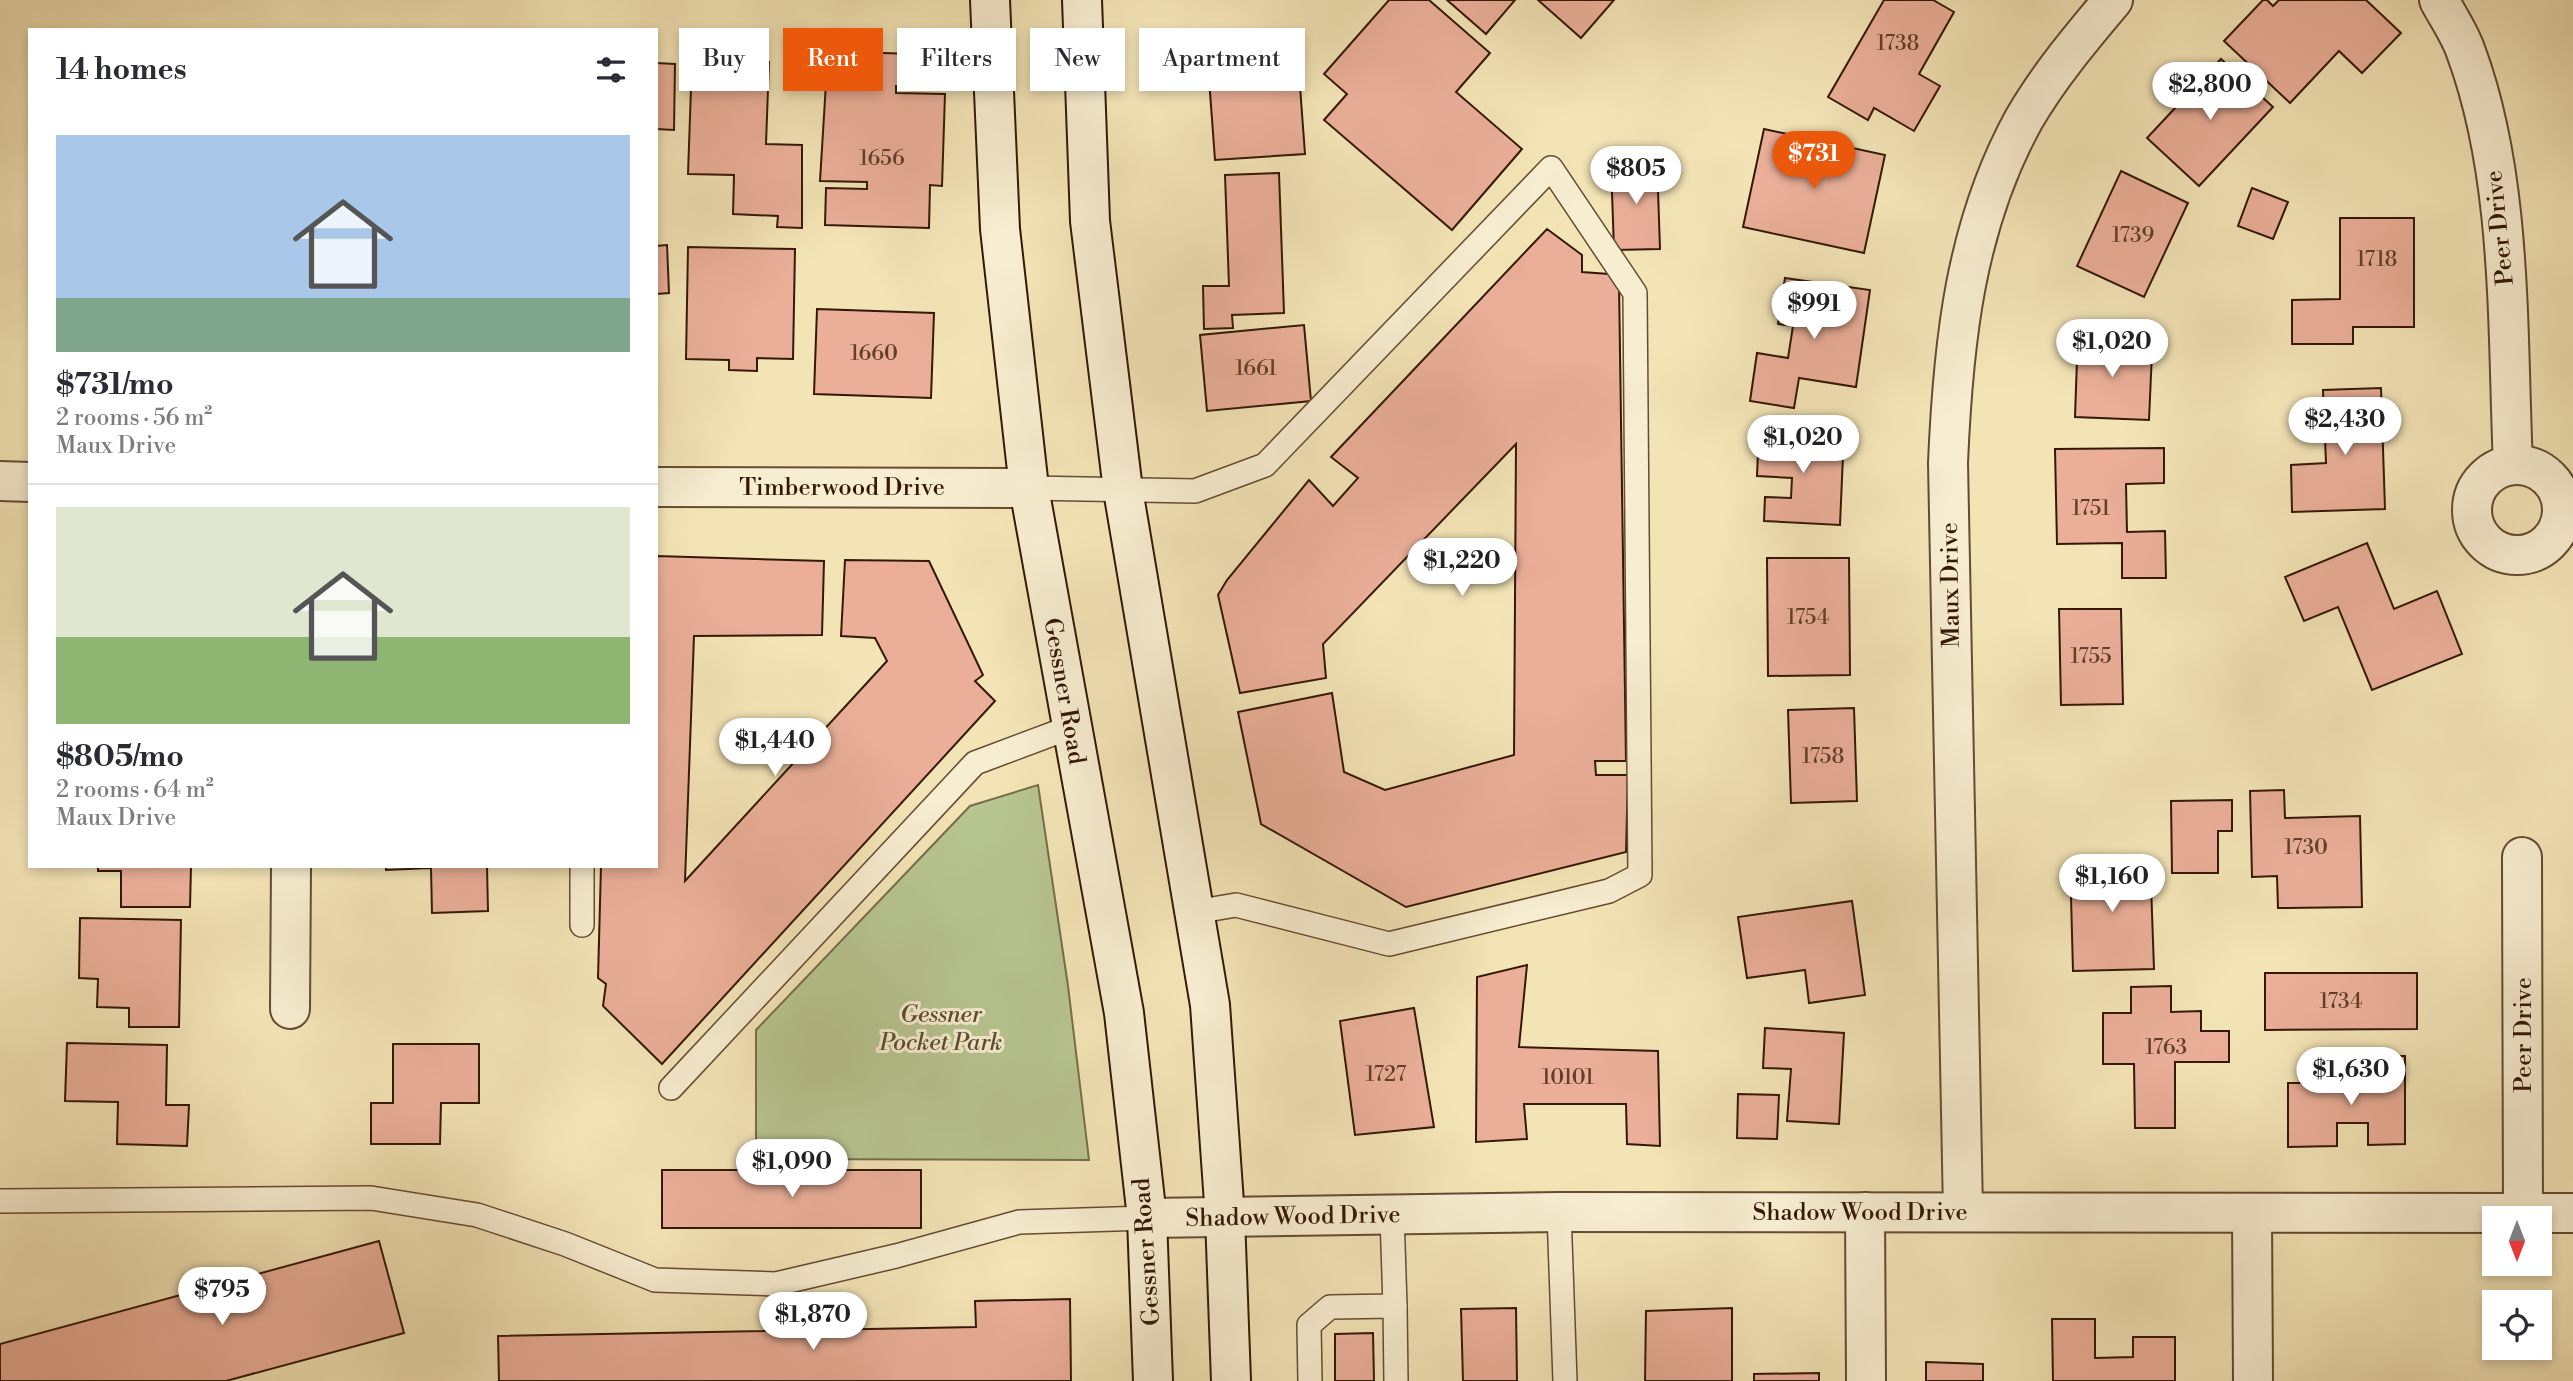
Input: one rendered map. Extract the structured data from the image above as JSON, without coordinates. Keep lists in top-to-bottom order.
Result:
{
  "streets": {
    "street": [
      "Peer Drive",
      "Timberwood Drive",
      "Maux Drive",
      "Gessner Road",
      "Shadow Wood Drive"
    ]
  },
  "crossings": [
    ["Timberwood Drive", "Gessner Road"],
    ["Maux Drive", "Shadow Wood Drive"],
    ["Gessner Road", "Shadow Wood Drive"]
  ],
  "parks": ["Gessner Pocket Park"],
  "house_numbers": [
    "1738",
    "1656",
    "1739",
    "1718",
    "1660",
    "1661",
    "1751",
    "1754",
    "1755",
    "1758",
    "1730",
    "1734",
    "1763",
    "1727",
    "10101"
  ],
  "north": "bottom",
  "page": {
    "chip": [
      "Buy",
      "Rent",
      "Filters",
      "New",
      "Apartment"
    ],
    "heading": "14 homes",
    "price": [
      "$2,800",
      "$731",
      "$805",
      "$991",
      "$1,020",
      "$2,430",
      "$1,020",
      "$1,220",
      "$1,440",
      "$1,160",
      "$1,630",
      "$1,090",
      "$795",
      "$1,870"
    ],
    "list": [
      {
        "name": "$731/mo",
        "note": "2 rooms · 56 m² · Maux Drive"
      },
      {
        "name": "$805/mo",
        "note": "2 rooms · 64 m² · Maux Drive"
      }
    ]
  }
}
